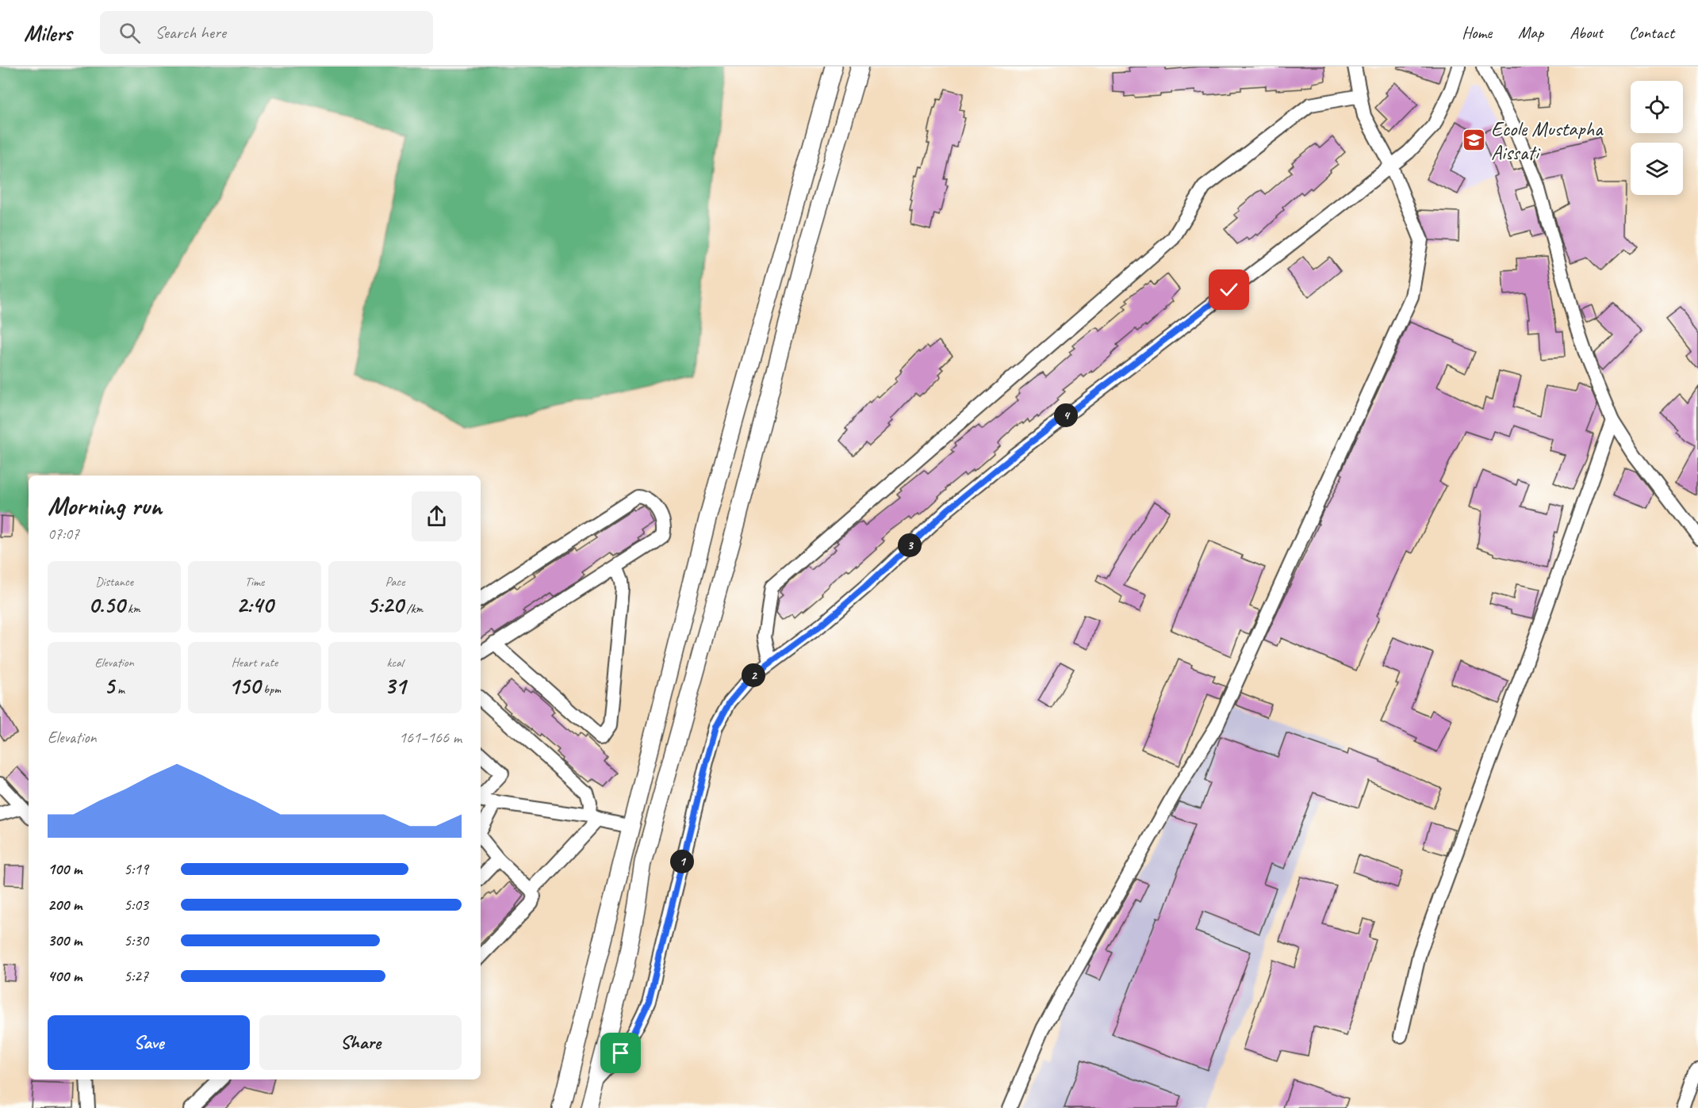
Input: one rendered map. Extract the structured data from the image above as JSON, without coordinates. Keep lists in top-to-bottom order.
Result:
{
  "places": {
    "school or university": ["Ecole Mustapha Aissati"]
  },
  "page": {
    "header": "Milers",
    "search": "Search here",
    "nav": [
      "Home",
      "Map",
      "About",
      "Contact"
    ],
    "pins": [
      "4",
      "3",
      "2",
      "1"
    ],
    "heading": ["Morning run", "07:07"],
    "stats": [
      ["Distance", "0.50 km"],
      ["Time", "2:40"],
      ["Pace", "5:20 /km"],
      ["Elevation", "5 m"],
      ["Heart rate", "150 bpm"],
      ["kcal", "31"]
    ],
    "chart": ["Elevation", "161–166 m"],
    "list": [
      {
        "name": "100 m",
        "note": "5:19"
      },
      {
        "name": "200 m",
        "note": "5:03"
      },
      {
        "name": "300 m",
        "note": "5:30"
      },
      {
        "name": "400 m",
        "note": "5:27"
      }
    ],
    "buttons": ["Save", "Share"]
  }
}
